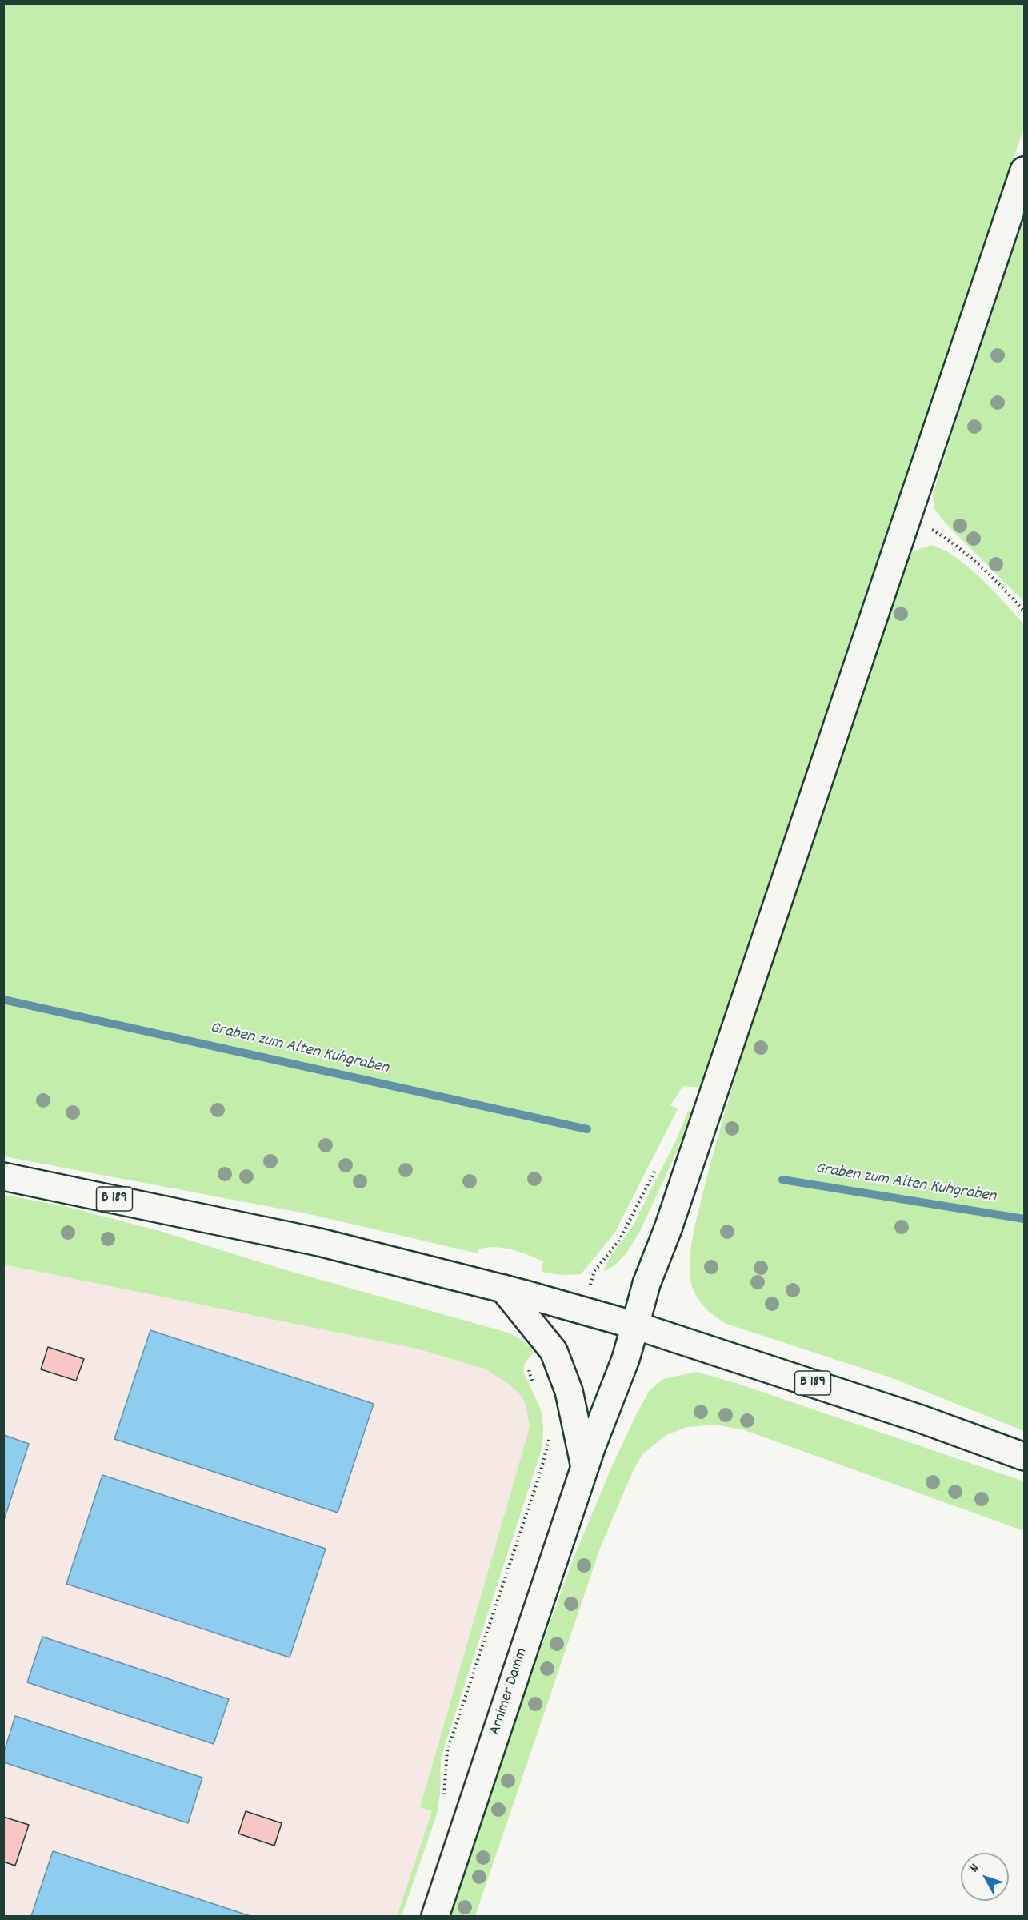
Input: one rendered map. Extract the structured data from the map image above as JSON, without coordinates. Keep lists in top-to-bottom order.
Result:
{
  "streets": {
    "main road": ["B 189", "Arnimer Damm"]
  },
  "crossings": [
    ["B 189", "Arnimer Damm"]
  ],
  "water": ["Graben zum Alten Kuhgraben"],
  "north": "top left"
}
